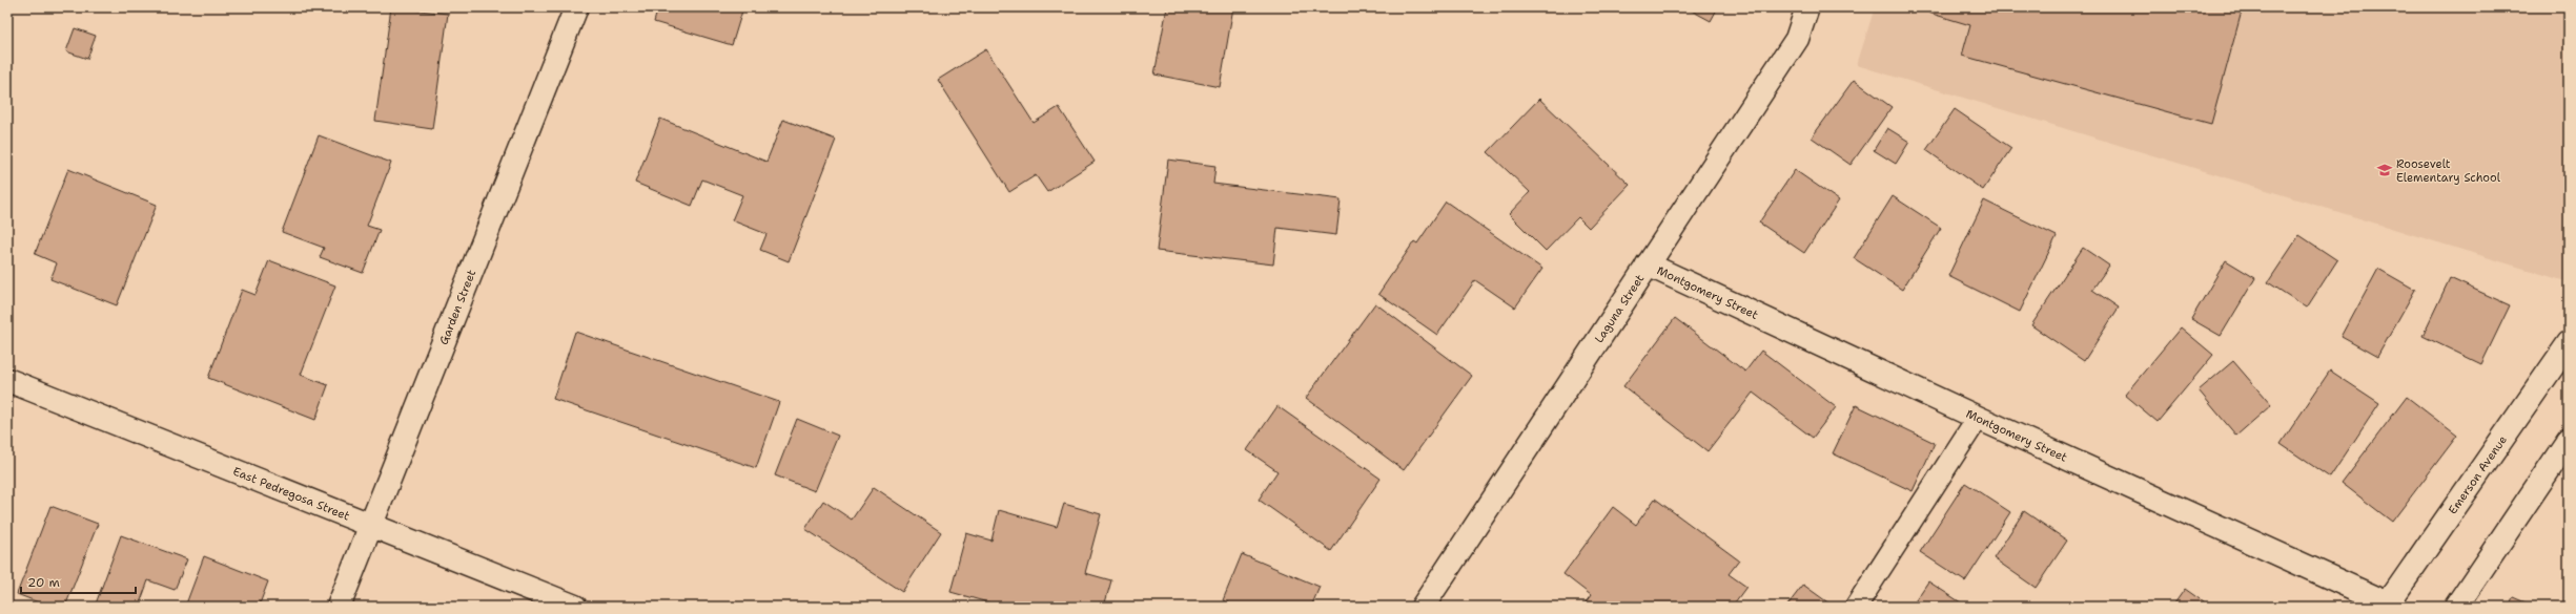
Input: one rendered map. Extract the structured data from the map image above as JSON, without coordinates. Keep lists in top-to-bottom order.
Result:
{
  "streets": {
    "street": [
      "Montgomery Street",
      "Garden Street",
      "Laguna Street",
      "Emerson Avenue",
      "East Pedregosa Street"
    ]
  },
  "crossings": [
    ["Montgomery Street", "Laguna Street"],
    ["Montgomery Street", "Emerson Avenue"],
    ["Garden Street", "East Pedregosa Street"]
  ],
  "places": {
    "school or university": ["Roosevelt Elementary School"]
  },
  "scale_bar": "20 m"
}
